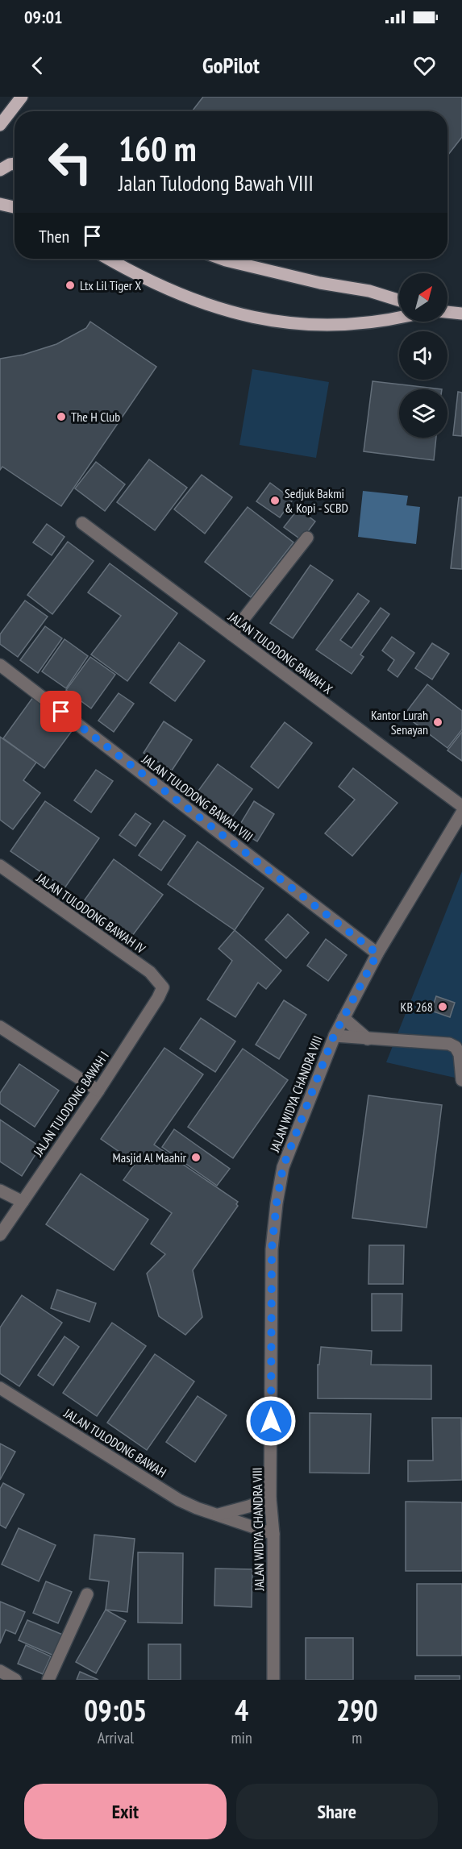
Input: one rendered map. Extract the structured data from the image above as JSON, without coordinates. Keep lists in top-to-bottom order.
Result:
{
  "streets": {
    "street": [
      "JALAN TULODONG BAWAH X",
      "JALAN TULODONG BAWAH VIII",
      "JALAN TULODONG BAWAH IV",
      "JALAN WIDYA CHANDRA VIII",
      "JALAN TULODONG BAWAH I",
      "JALAN TULODONG BAWAH"
    ]
  },
  "crossings": [
    ["JALAN TULODONG BAWAH VIII", "JALAN WIDYA CHANDRA VIII"],
    ["JALAN TULODONG BAWAH IV", "JALAN TULODONG BAWAH I"],
    ["JALAN WIDYA CHANDRA VIII", "JALAN TULODONG BAWAH"]
  ],
  "places": [
    "Ltx Lil Tiger X",
    "The H Club",
    "Sedjuk Bakmi & Kopi - SCBD",
    "Kantor Lurah Senayan",
    "KB 268",
    "Masjid Al Maahir"
  ],
  "north": "top right",
  "page": {
    "status": "09:01",
    "header": "GoPilot",
    "turn": ["160 m", "Jalan Tulodong Bawah VIII"],
    "then": "Then",
    "eta": [
      "09:05",
      "Arrival",
      "4",
      "min",
      "290",
      "m"
    ],
    "buttons": ["Exit", "Share"]
  }
}
